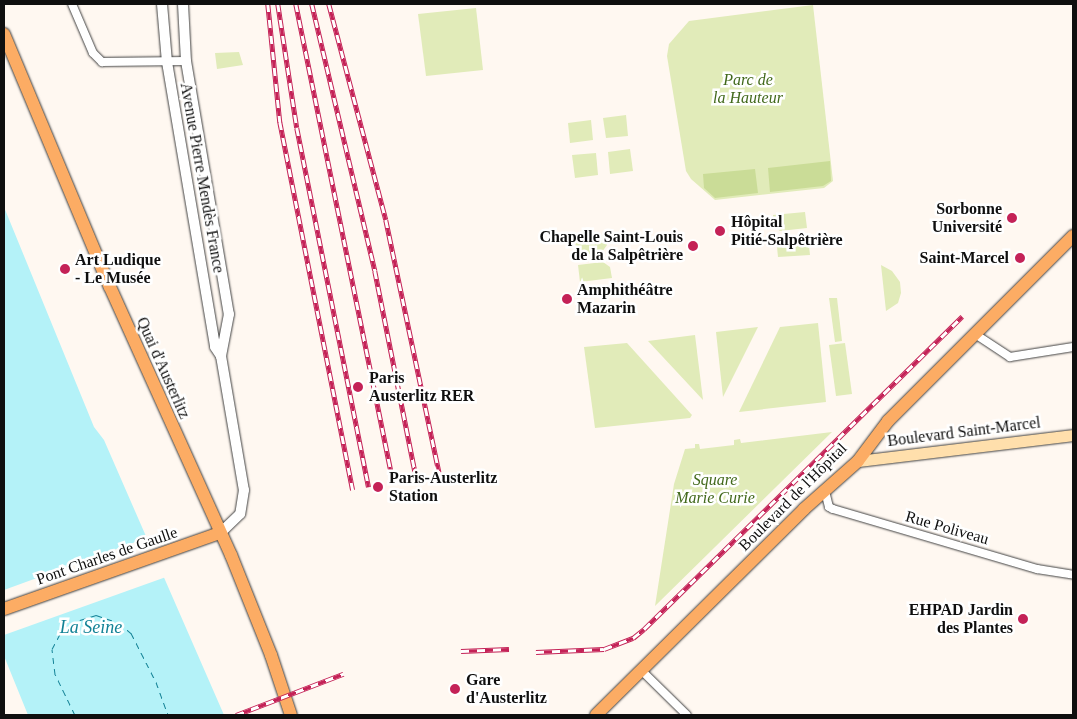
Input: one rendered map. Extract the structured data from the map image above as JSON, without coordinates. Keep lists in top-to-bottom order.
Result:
{
  "streets": {
    "main road": [
      "Quai d'Austerlitz",
      "Boulevard Saint-Marcel",
      "Boulevard de l'Hôpital",
      "Pont Charles de Gaulle"
    ],
    "street": ["Avenue Pierre Mendès France", "Rue Poliveau"]
  },
  "crossings": [
    ["Avenue Pierre Mendès France", "Quai d'Austerlitz"],
    ["Avenue Pierre Mendès France", "Pont Charles de Gaulle"],
    ["Quai d'Austerlitz", "Pont Charles de Gaulle"],
    ["Boulevard Saint-Marcel", "Boulevard de l'Hôpital"],
    ["Boulevard de l'Hôpital", "Rue Poliveau"]
  ],
  "water": ["La Seine"],
  "parks": ["Parc de la Hauteur", "Square Marie Curie"],
  "places": [
    "Sorbonne Université",
    "Hôpital Pitié-Salpêtrière",
    "Chapelle Saint-Louis de la Salpêtrière",
    "Saint-Marcel",
    "Art Ludique - Le Musée",
    "Amphithéâtre Mazarin",
    "Paris Austerlitz RER",
    "Paris-Austerlitz Station",
    "EHPAD Jardin des Plantes",
    "Gare d'Austerlitz"
  ]
}
